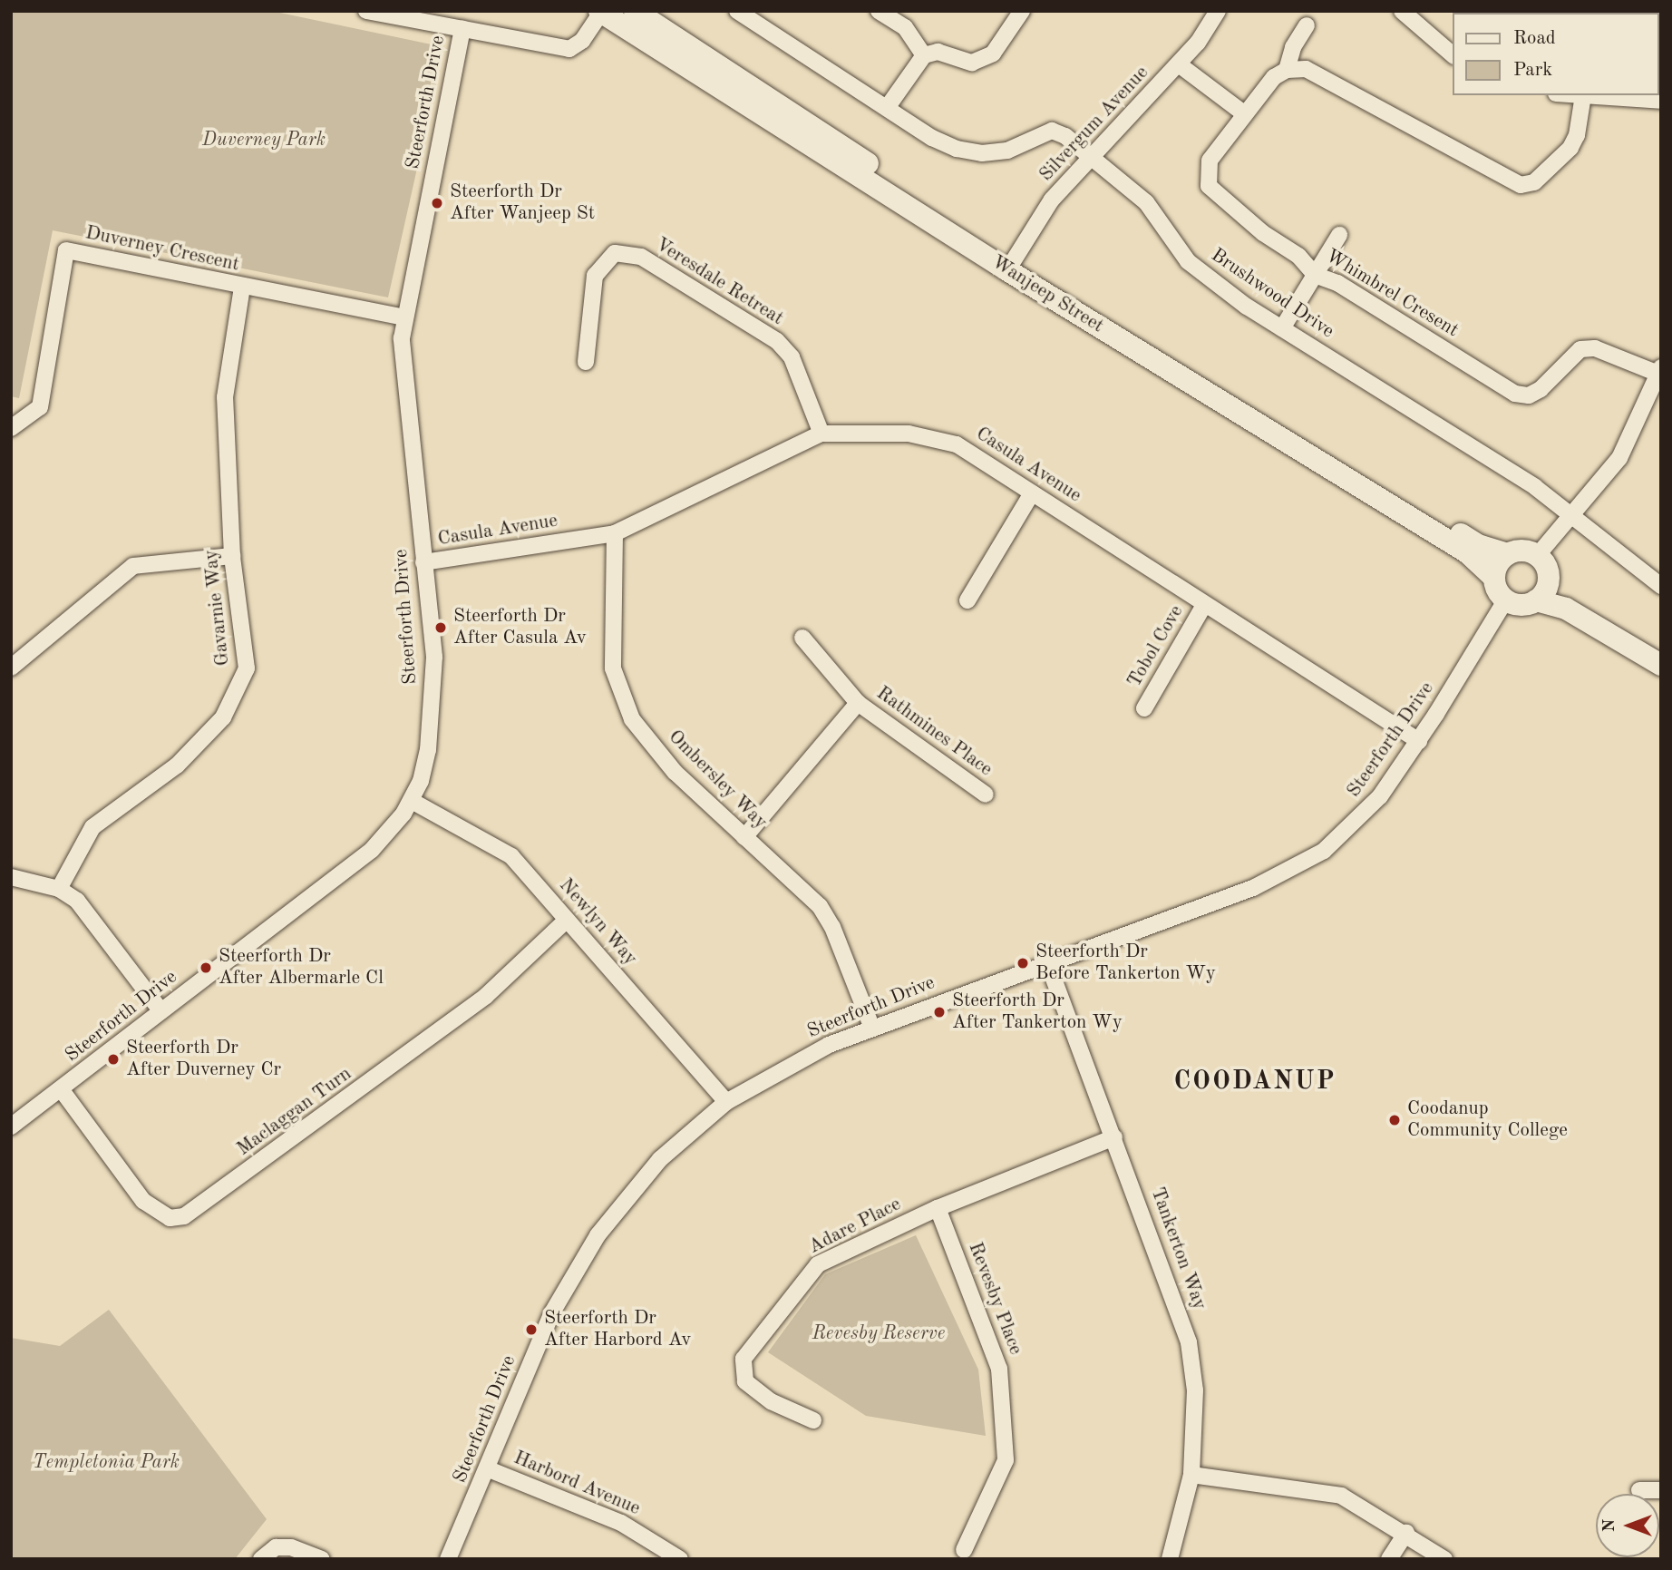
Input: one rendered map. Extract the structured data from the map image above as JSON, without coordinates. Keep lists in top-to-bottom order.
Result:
{
  "streets": {
    "main road": ["Wanjeep Street"],
    "street": [
      "Steerforth Drive",
      "Silvergum Avenue",
      "Duverney Crescent",
      "Veresdale Retreat",
      "Brushwood Drive",
      "Whimbrel Cresent",
      "Casula Avenue",
      "Gavarnie Way",
      "Tobol Cove",
      "Rathmines Place",
      "Ombersley Way",
      "Newlyn Way",
      "Maclaggan Turn",
      "Adare Place",
      "Tankerton Way",
      "Revesby Place",
      "Harbord Avenue"
    ]
  },
  "crossings": [
    ["Steerforth Drive", "Duverney Crescent"],
    ["Steerforth Drive", "Wanjeep Street"],
    ["Steerforth Drive", "Casula Avenue"],
    ["Steerforth Drive", "Ombersley Way"],
    ["Steerforth Drive", "Newlyn Way"],
    ["Steerforth Drive", "Maclaggan Turn"],
    ["Steerforth Drive", "Tankerton Way"],
    ["Steerforth Drive", "Harbord Avenue"],
    ["Silvergum Avenue", "Brushwood Drive"],
    ["Silvergum Avenue", "Wanjeep Street"],
    ["Duverney Crescent", "Gavarnie Way"],
    ["Veresdale Retreat", "Casula Avenue"],
    ["Casula Avenue", "Tobol Cove"],
    ["Casula Avenue", "Ombersley Way"],
    ["Rathmines Place", "Ombersley Way"],
    ["Newlyn Way", "Maclaggan Turn"],
    ["Adare Place", "Tankerton Way"],
    ["Adare Place", "Revesby Place"]
  ],
  "districts": ["COODANUP"],
  "parks": ["Duverney Park", "Revesby Reserve", "Templetonia Park"],
  "places": [
    "Steerforth Dr After Wanjeep St",
    "Steerforth Dr After Casula Av",
    "Steerforth Dr Before Tankerton Wy",
    "Steerforth Dr After Albermarle Cl",
    "Steerforth Dr After Tankerton Wy",
    "Steerforth Dr After Duverney Cr",
    "Coodanup Community College",
    "Steerforth Dr After Harbord Av"
  ],
  "legend": ["Road", "Park"],
  "north": "left"
}
